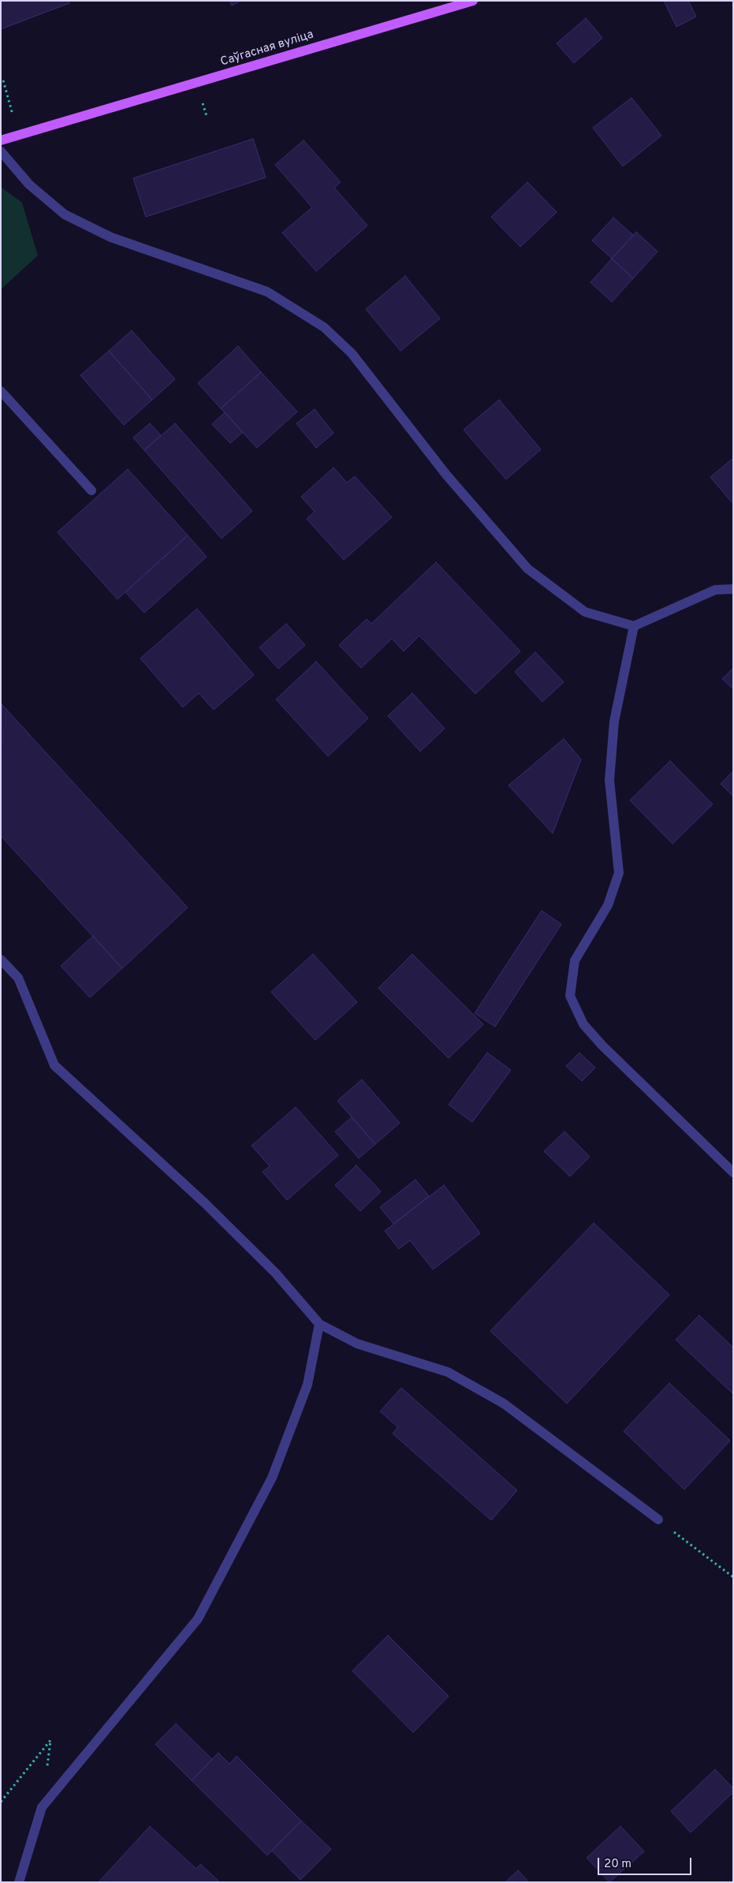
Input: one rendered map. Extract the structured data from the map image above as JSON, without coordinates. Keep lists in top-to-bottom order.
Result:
{
  "streets": {
    "main road": ["Саўгасная вуліца"]
  },
  "scale_bar": "20 m"
}
